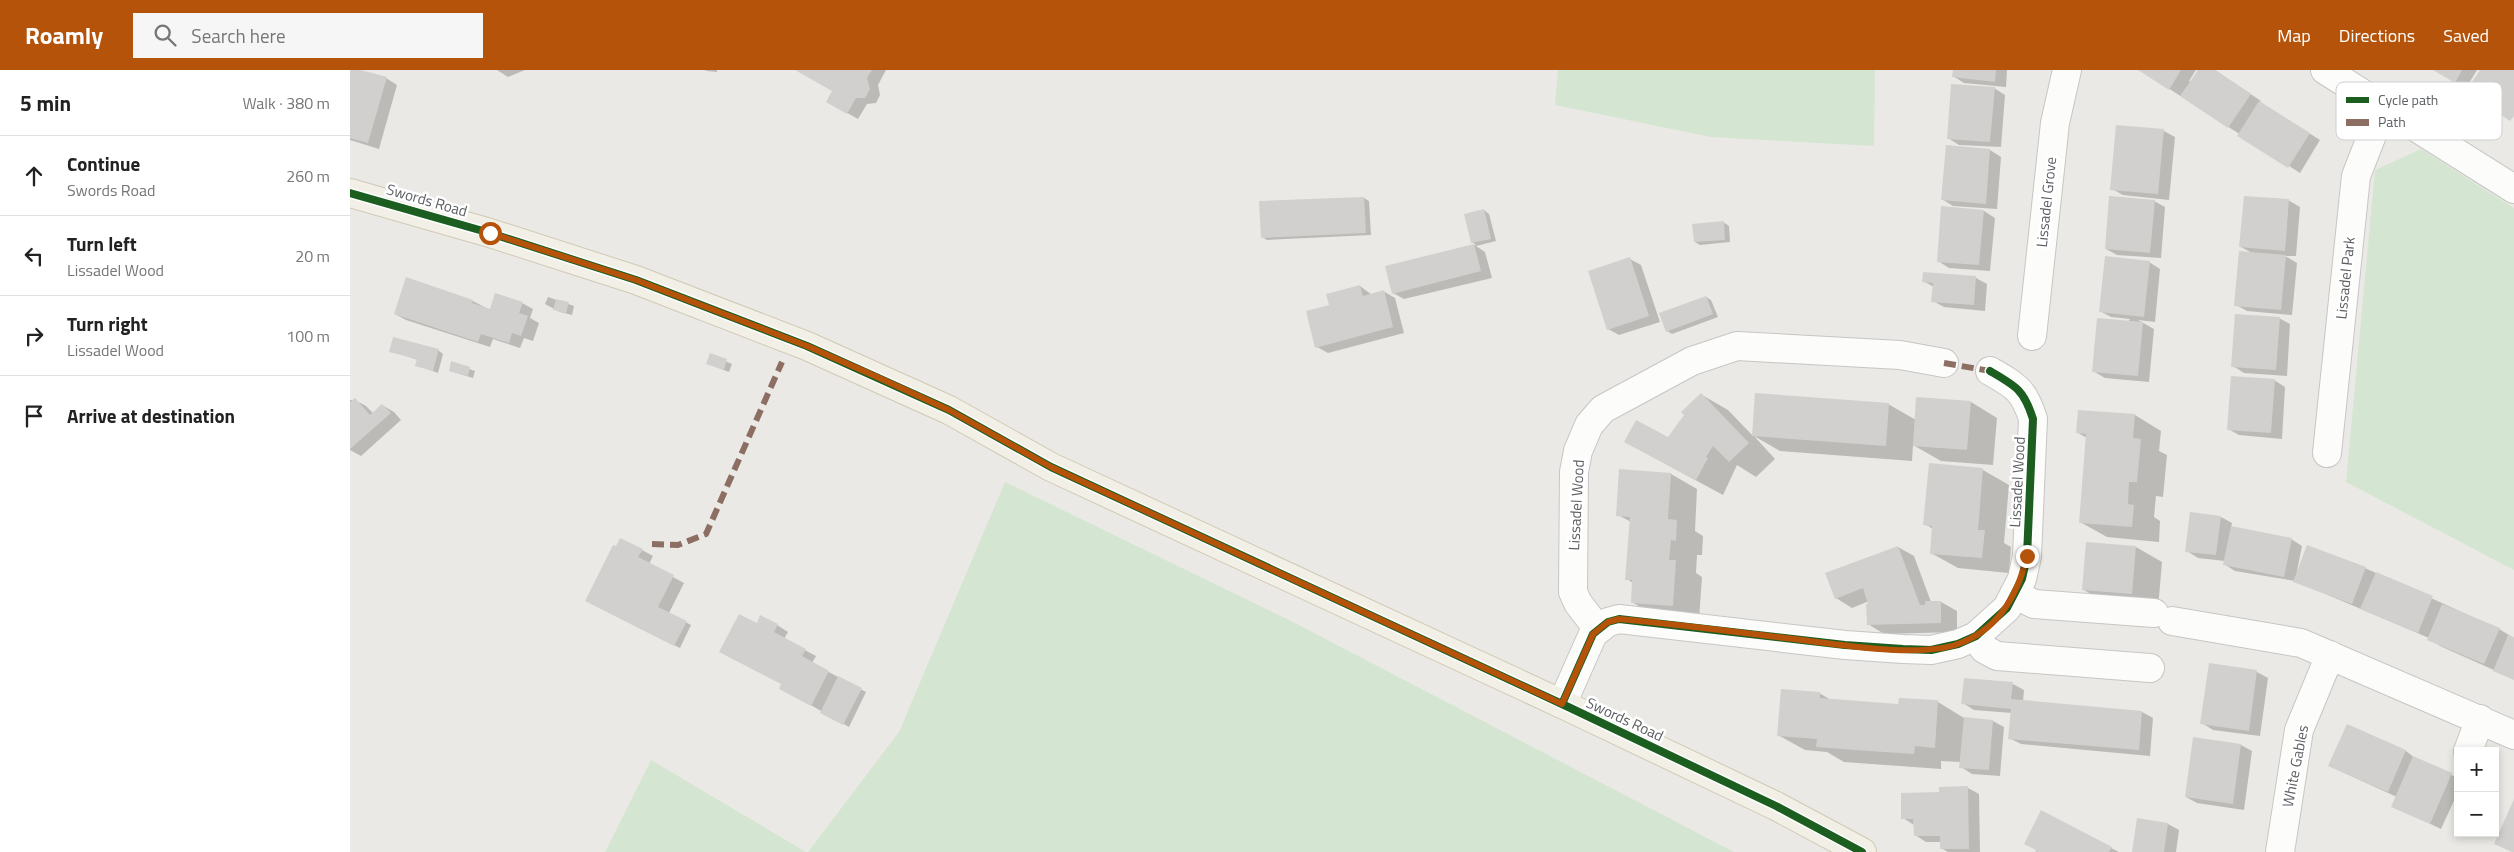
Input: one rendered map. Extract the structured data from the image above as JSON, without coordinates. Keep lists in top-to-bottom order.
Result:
{
  "streets": {
    "main road": ["Swords Road"],
    "street": [
      "Lissadel Grove",
      "Lissadel Park",
      "Lissadel Wood",
      "White Gables"
    ]
  },
  "legend": ["Cycle path", "Path"],
  "page": {
    "header": "Roamly",
    "search": "Search here",
    "nav": ["Map", "Directions", "Saved"],
    "heading": ["5 min", "Walk · 380 m"],
    "list": [
      ["Continue", "Swords Road", "260 m"],
      ["Turn left", "Lissadel Wood", "20 m"],
      ["Turn right", "Lissadel Wood", "100 m"],
      "Arrive at destination"
    ],
    "map_buttons": ["+", "−"]
  }
}
